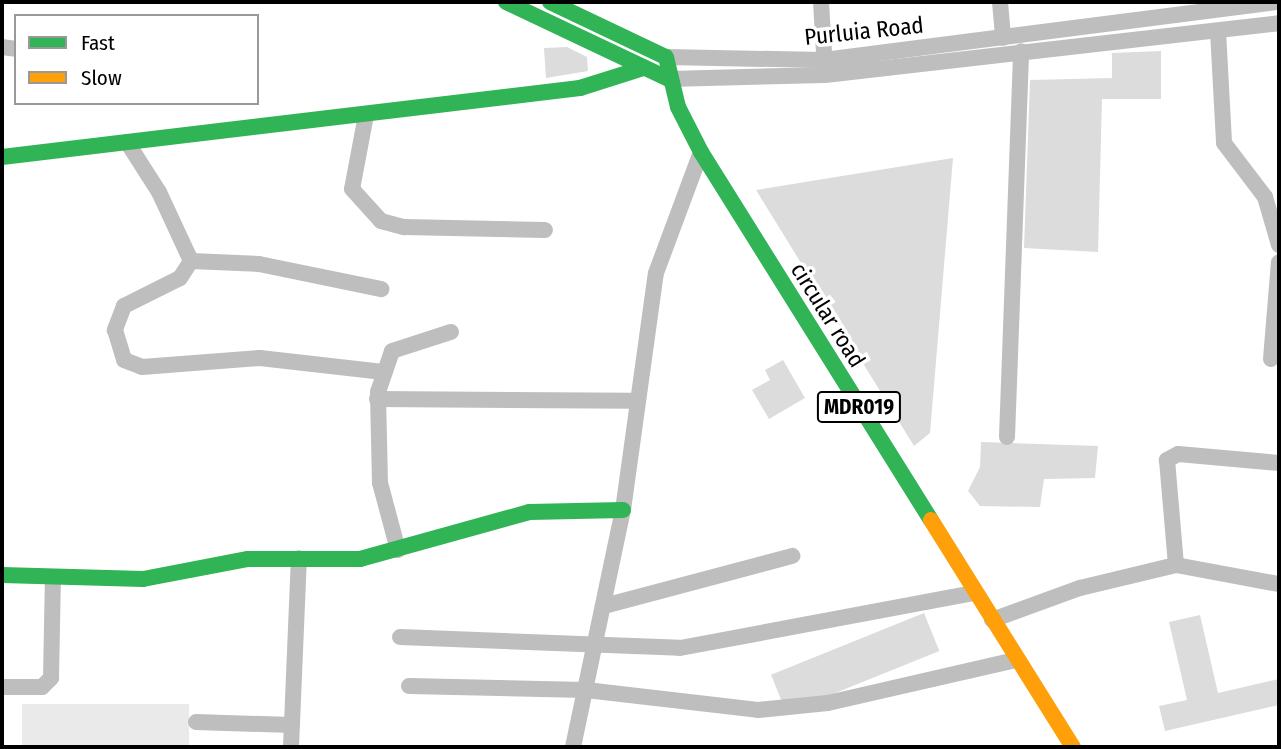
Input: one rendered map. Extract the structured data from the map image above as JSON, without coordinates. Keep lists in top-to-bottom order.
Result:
{
  "streets": {
    "street": ["Purluia Road", "circular road", "MDR019"]
  },
  "crossings": [
    ["Purluia Road", "circular road"]
  ],
  "legend": ["Fast", "Slow"]
}
